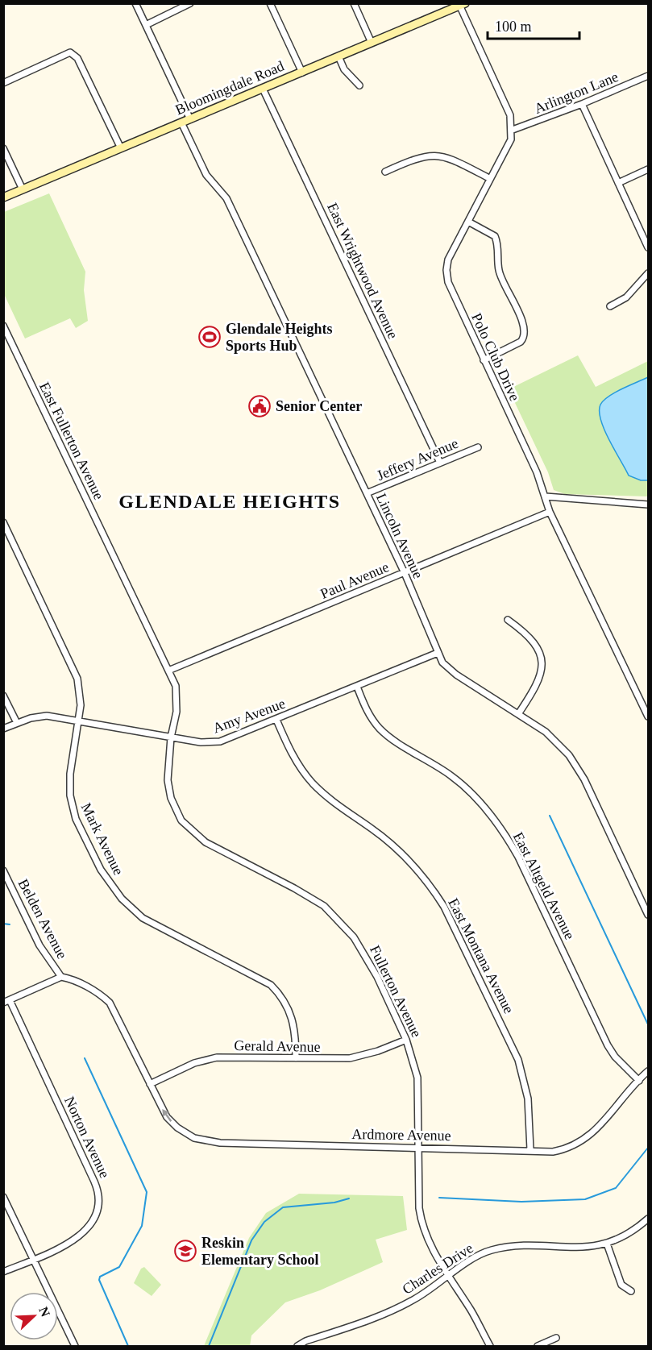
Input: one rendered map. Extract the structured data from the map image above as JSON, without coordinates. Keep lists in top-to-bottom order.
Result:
{
  "streets": {
    "main road": ["Bloomingdale Road"],
    "street": [
      "Arlington Lane",
      "East Wrightwood Avenue",
      "Polo Club Drive",
      "East Fullerton Avenue",
      "Jeffery Avenue",
      "Lincoln Avenue",
      "Paul Avenue",
      "Amy Avenue",
      "Mark Avenue",
      "East Altgeld Avenue",
      "Belden Avenue",
      "East Montana Avenue",
      "Fullerton Avenue",
      "Gerald Avenue",
      "Ardmore Avenue",
      "Norton Avenue",
      "Charles Drive"
    ]
  },
  "crossings": [
    ["Bloomingdale Road", "East Wrightwood Avenue"],
    ["Bloomingdale Road", "Lincoln Avenue"],
    ["Arlington Lane", "Polo Club Drive"],
    ["East Wrightwood Avenue", "Jeffery Avenue"],
    ["Polo Club Drive", "Paul Avenue"],
    ["East Fullerton Avenue", "Paul Avenue"],
    ["East Fullerton Avenue", "Fullerton Avenue"],
    ["Jeffery Avenue", "Lincoln Avenue"],
    ["Lincoln Avenue", "Paul Avenue"],
    ["Lincoln Avenue", "Amy Avenue"],
    ["Paul Avenue", "Fullerton Avenue"],
    ["Amy Avenue", "Mark Avenue"],
    ["Amy Avenue", "East Altgeld Avenue"],
    ["Amy Avenue", "East Montana Avenue"],
    ["Amy Avenue", "Fullerton Avenue"],
    ["Mark Avenue", "Gerald Avenue"],
    ["East Altgeld Avenue", "Ardmore Avenue"],
    ["Belden Avenue", "Gerald Avenue"],
    ["Belden Avenue", "Ardmore Avenue"],
    ["East Montana Avenue", "Ardmore Avenue"],
    ["Fullerton Avenue", "Gerald Avenue"],
    ["Fullerton Avenue", "Ardmore Avenue"],
    ["Fullerton Avenue", "Charles Drive"],
    ["Gerald Avenue", "Ardmore Avenue"]
  ],
  "one_way": ["Ardmore Avenue"],
  "districts": ["GLENDALE HEIGHTS"],
  "places": {
    "sports": ["Glendale Heights Sports Hub"],
    "public building": ["Senior Center"],
    "school or university": ["Reskin Elementary School"]
  },
  "scale_bar": "100 m",
  "north": "top right"
}
